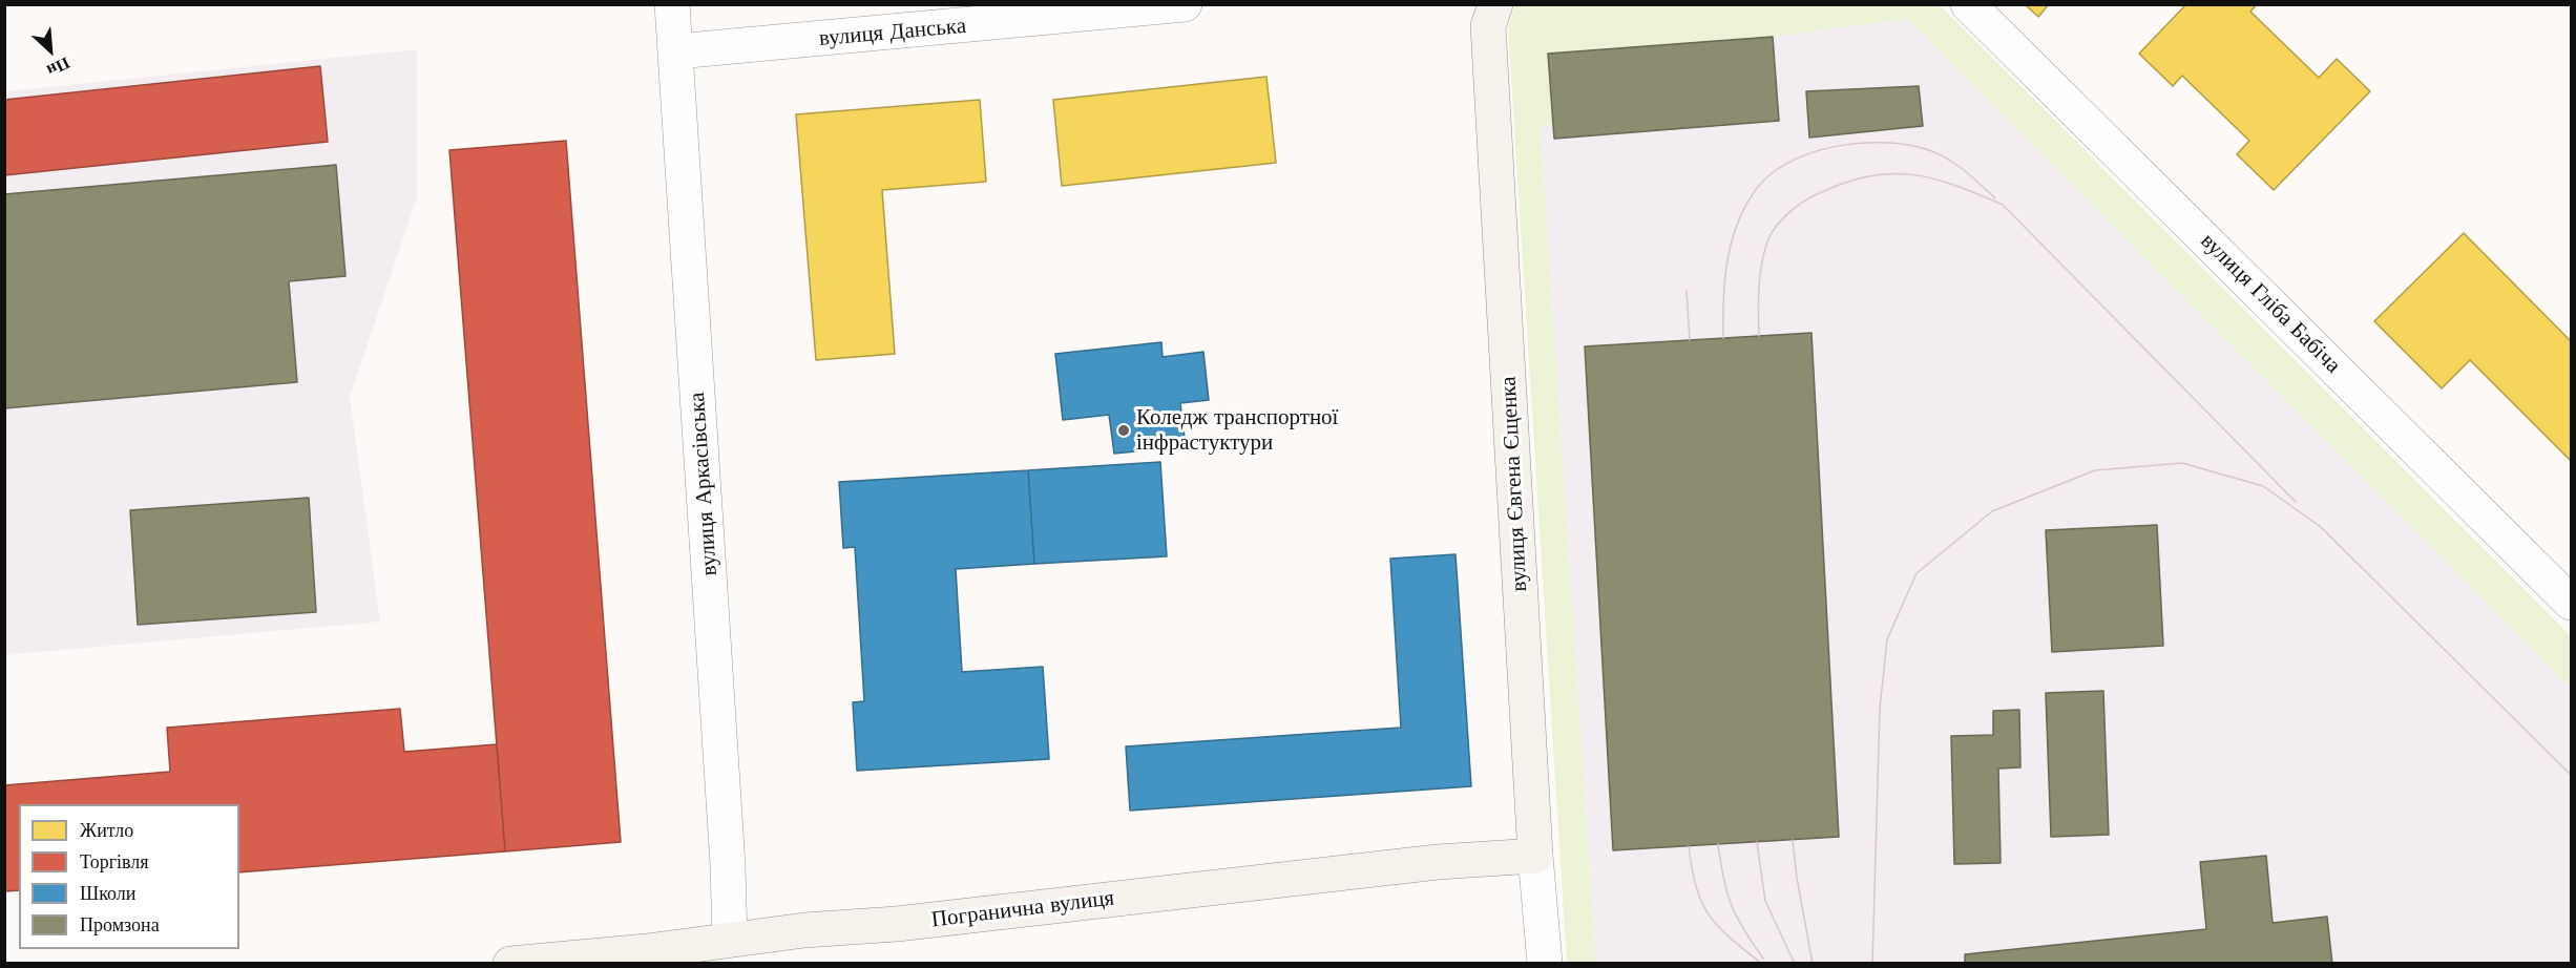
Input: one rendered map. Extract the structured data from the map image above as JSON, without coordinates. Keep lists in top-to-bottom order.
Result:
{
  "streets": {
    "street": [
      "вулиця Данська",
      "вулиця Гліба Бабіча",
      "вулиця Аркасівська",
      "вулиця Євгена Єщенка",
      "Погранична вулиця"
    ]
  },
  "crossings": [
    ["вулиця Данська", "вулиця Аркасівська"],
    ["вулиця Аркасівська", "Погранична вулиця"],
    ["вулиця Євгена Єщенка", "Погранична вулиця"]
  ],
  "places": ["Коледж транспортної інфрастуктури"],
  "legend": [
    "Житло",
    "Торгівля",
    "Школи",
    "Промзона"
  ],
  "north": "bottom right"
}
